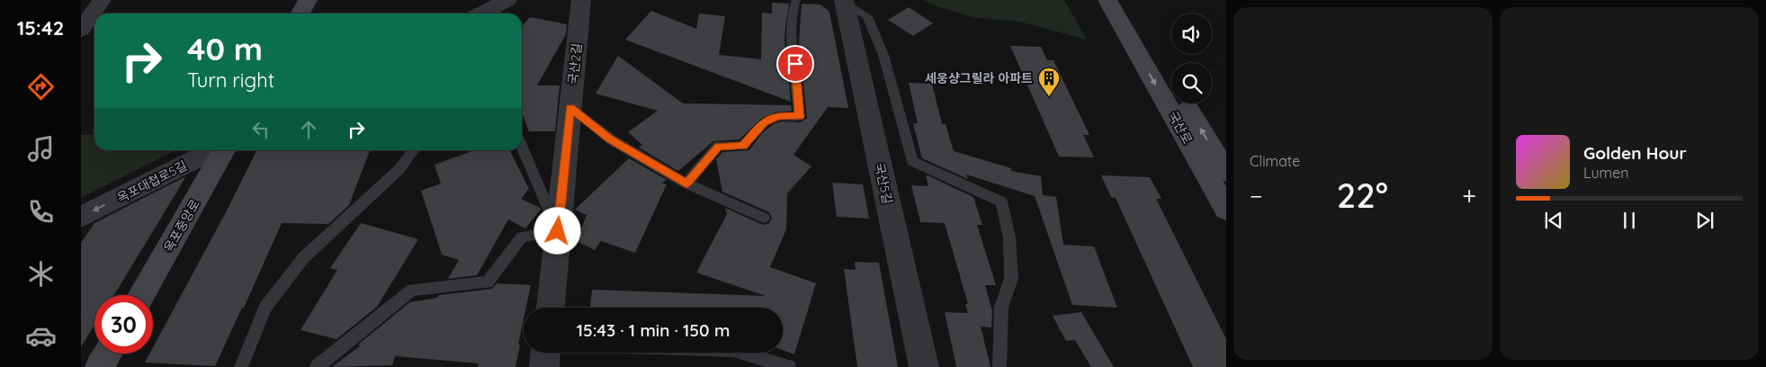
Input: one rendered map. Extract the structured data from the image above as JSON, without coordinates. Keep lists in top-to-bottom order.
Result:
{
  "streets": {
    "street": [
      "국산2길",
      "국산로",
      "옥포대첩로5길",
      "국산5길",
      "옥포중앙로"
    ]
  },
  "one_way": ["옥포대첩로5길"],
  "places": {
    "building": ["세웅샹그릴라 아파트"]
  },
  "page": {
    "tabs": "15:42",
    "tile": "Climate",
    "turn": ["40 m", "Turn right"],
    "song": ["Golden Hour", "Lumen"],
    "heat": ["−", "22°", "+"],
    "limit": "30",
    "trip": "15:43 · 1 min · 150 m"
  }
}
